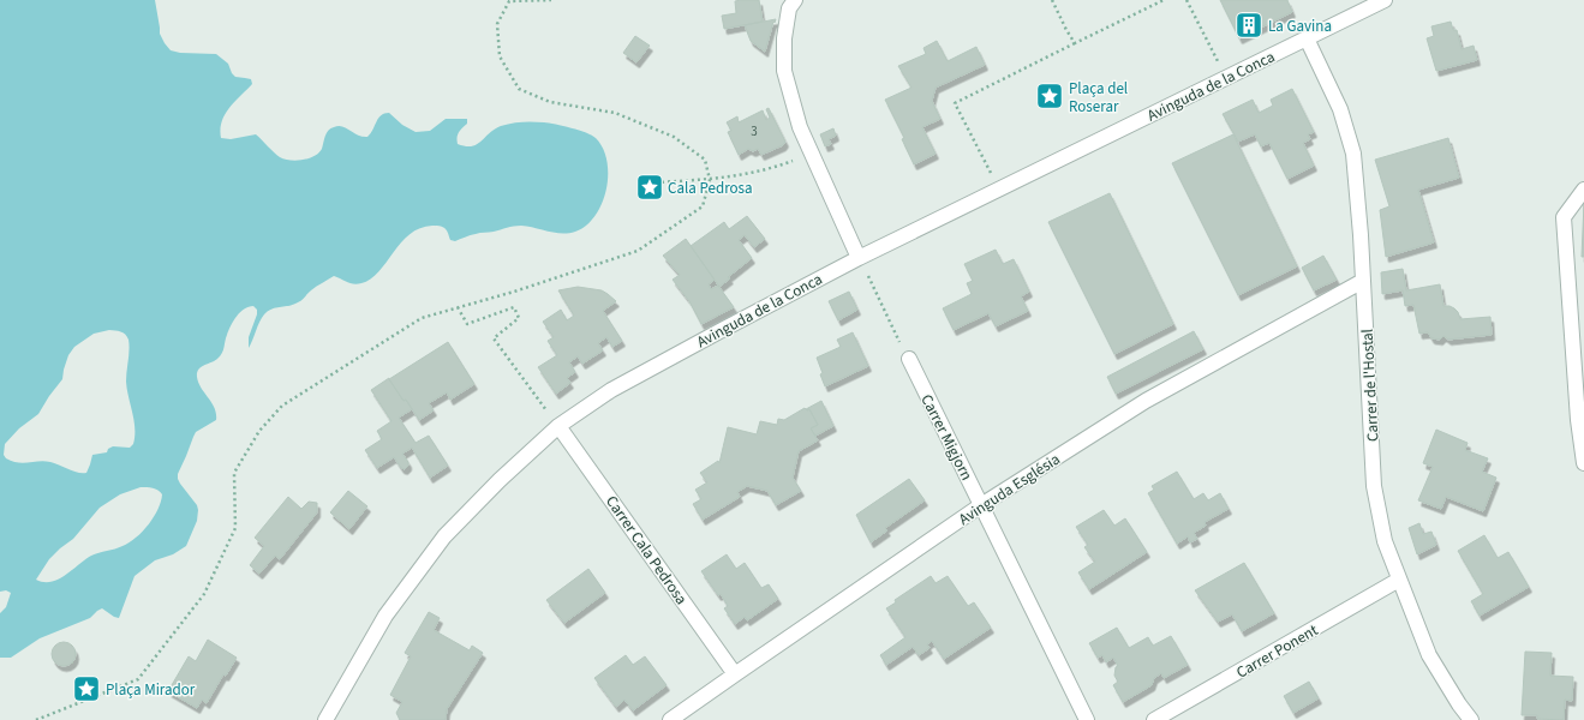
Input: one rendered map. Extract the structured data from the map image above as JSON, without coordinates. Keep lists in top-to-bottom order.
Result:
{
  "streets": {
    "street": [
      "Avinguda de la Conca",
      "Carrer de l'Hostal",
      "Carrer Migjorn",
      "Avinguda Església",
      "Carrer Cala Pedrosa",
      "Carrer Ponent"
    ]
  },
  "crossings": [
    ["Avinguda de la Conca", "Carrer de l'Hostal"],
    ["Avinguda de la Conca", "Carrer Cala Pedrosa"],
    ["Carrer de l'Hostal", "Avinguda Església"],
    ["Carrer de l'Hostal", "Carrer Ponent"],
    ["Carrer Migjorn", "Avinguda Església"],
    ["Avinguda Església", "Carrer Cala Pedrosa"]
  ],
  "places": {
    "building": ["La Gavina"],
    "place": ["Plaça del Roserar", "Cala Pedrosa", "Plaça Mirador"]
  },
  "house_numbers": ["3"]
}
